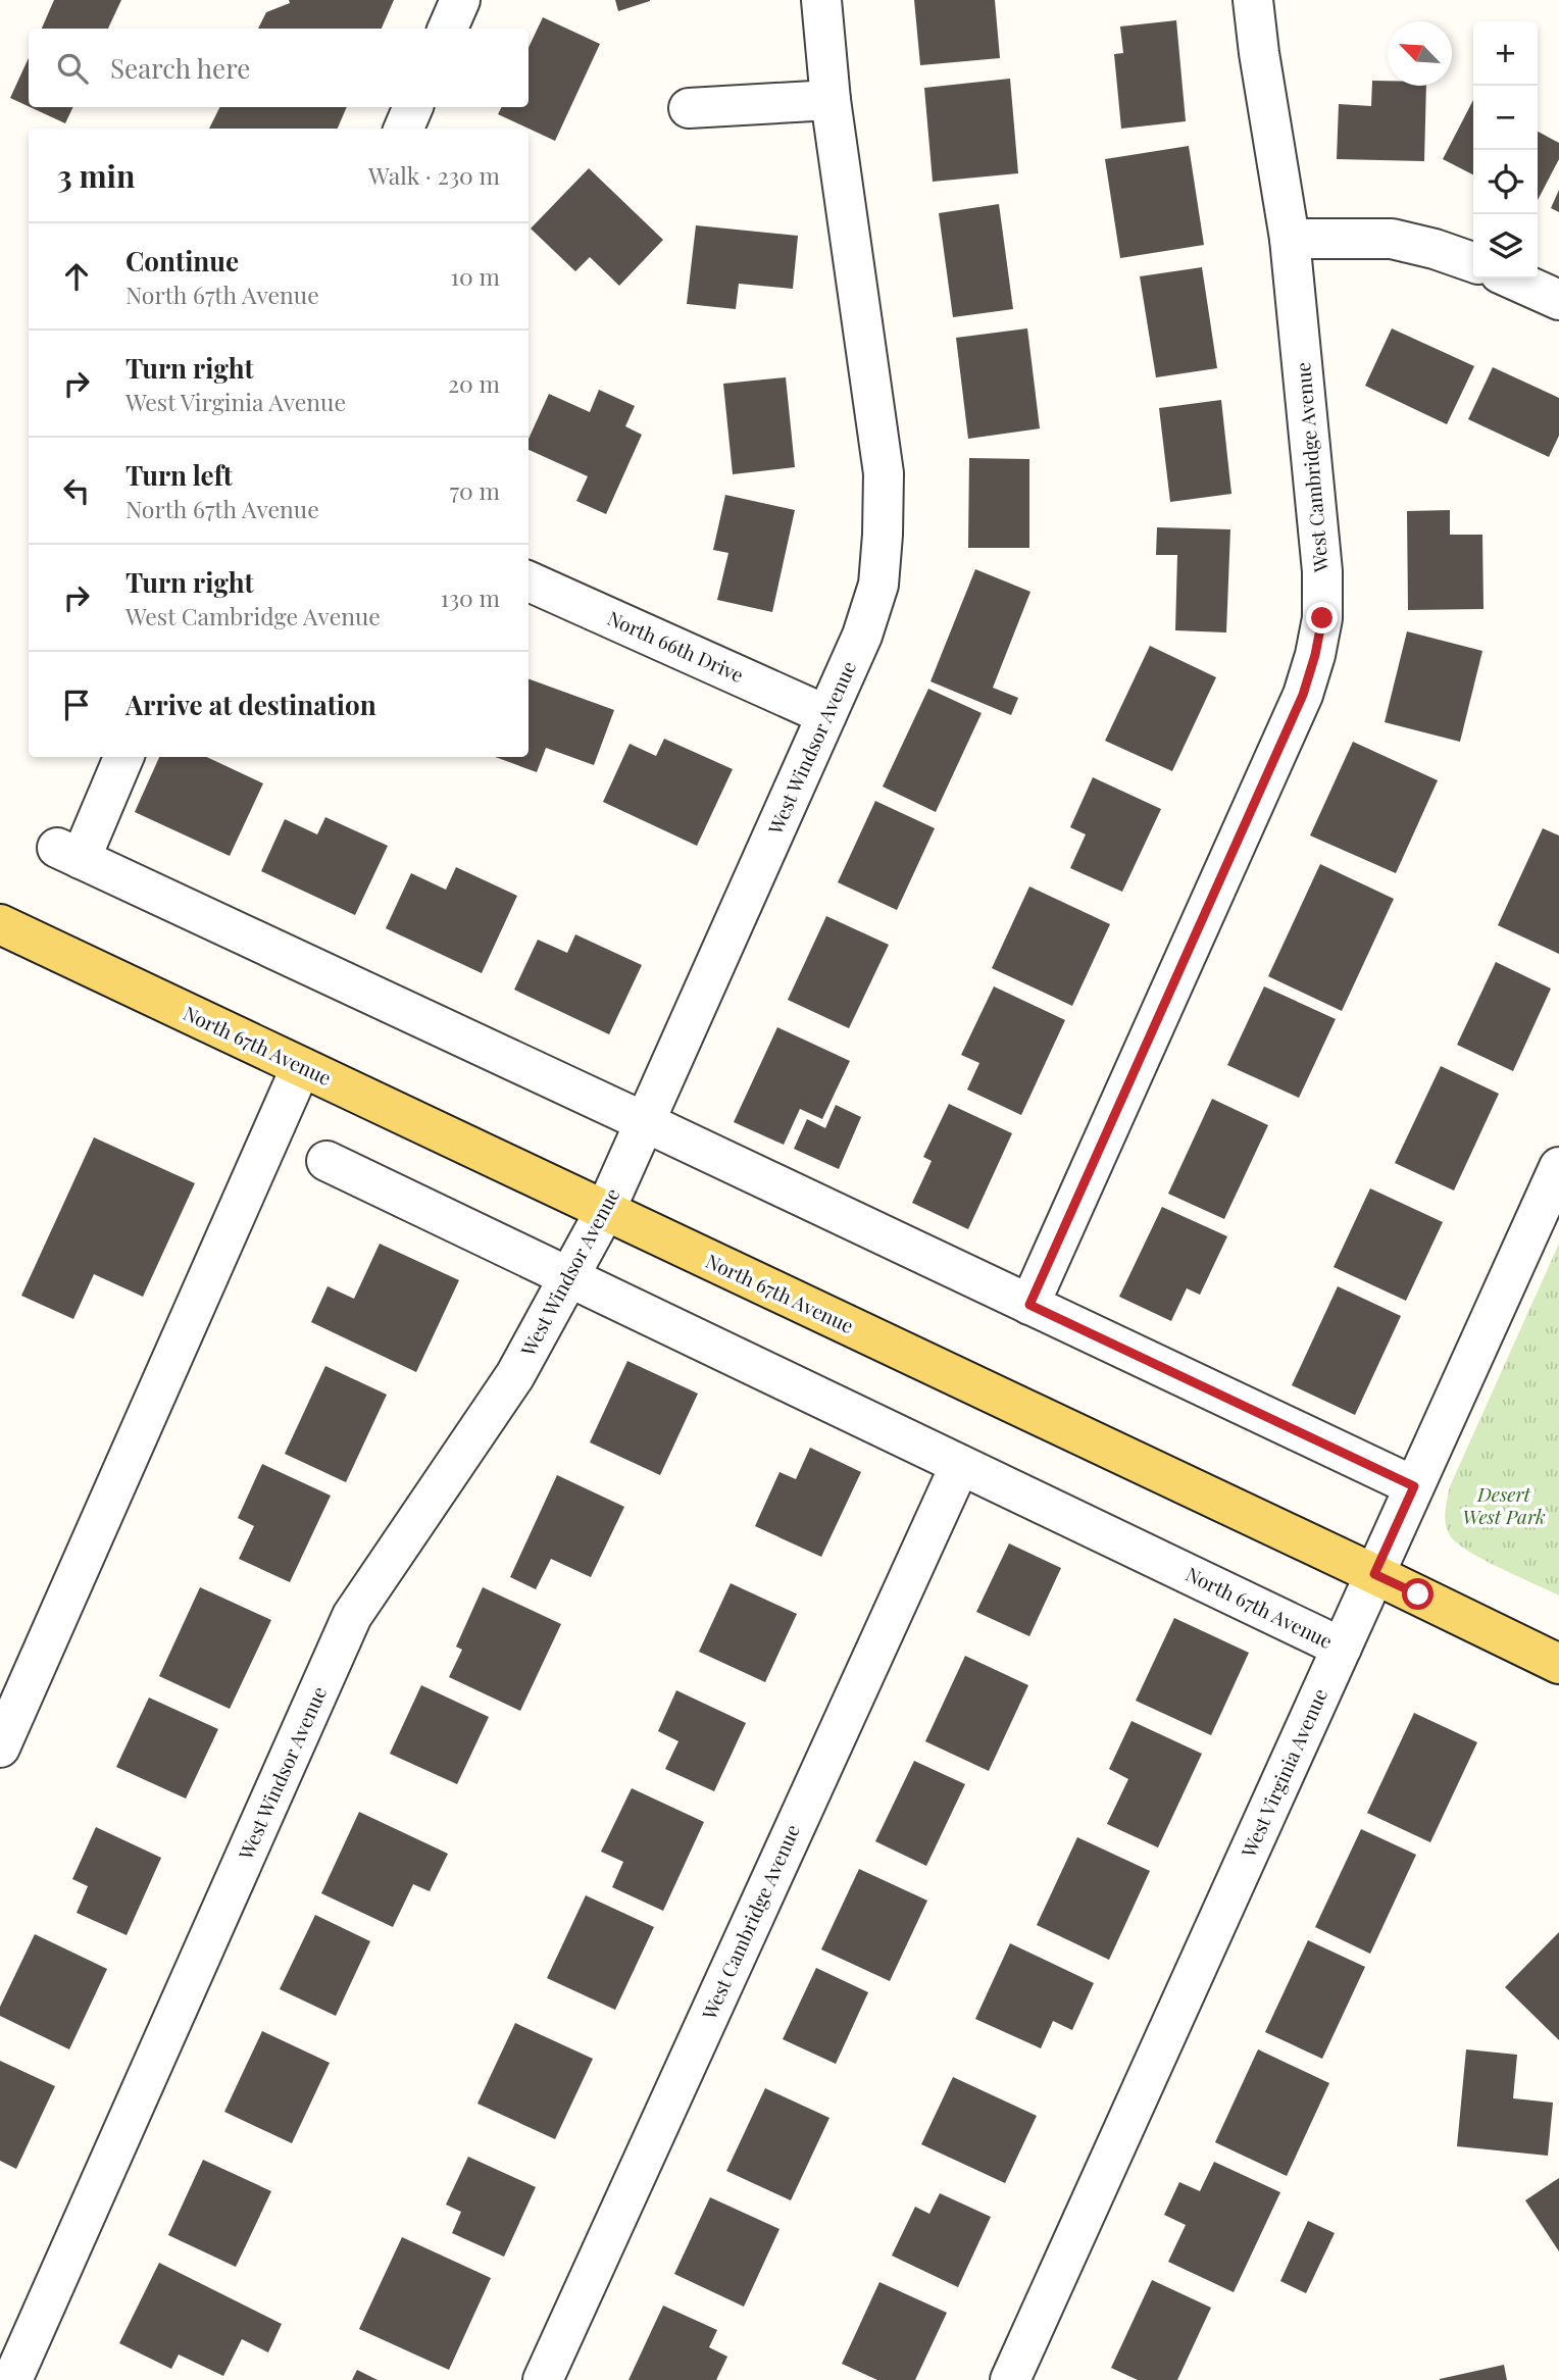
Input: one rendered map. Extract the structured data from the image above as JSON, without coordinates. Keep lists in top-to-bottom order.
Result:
{
  "streets": {
    "main road": ["North 67th Avenue"],
    "street": [
      "West Cambridge Avenue",
      "North 66th Drive",
      "West Windsor Avenue",
      "West Virginia Avenue"
    ]
  },
  "crossings": [
    ["West Cambridge Avenue", "North 67th Avenue"],
    ["North 66th Drive", "West Windsor Avenue"],
    ["West Windsor Avenue", "North 67th Avenue"],
    ["North 67th Avenue", "West Virginia Avenue"]
  ],
  "parks": ["Desert West Park"],
  "north": "top left",
  "page": {
    "map_buttons": ["+", "−"],
    "search": "Search here",
    "heading": ["3 min", "Walk · 230 m"],
    "list": [
      ["Continue", "North 67th Avenue", "10 m"],
      ["Turn right", "West Virginia Avenue", "20 m"],
      ["Turn left", "North 67th Avenue", "70 m"],
      ["Turn right", "West Cambridge Avenue", "130 m"],
      "Arrive at destination"
    ]
  }
}
